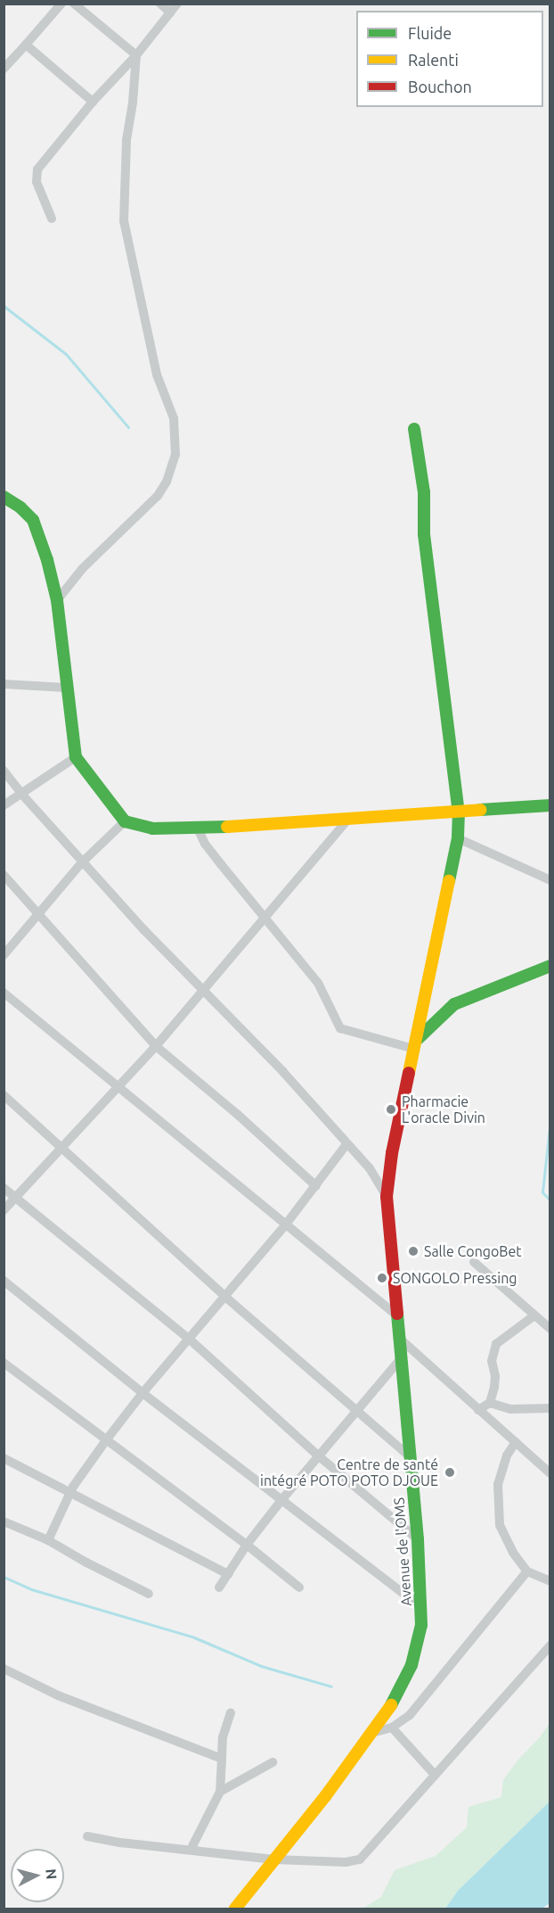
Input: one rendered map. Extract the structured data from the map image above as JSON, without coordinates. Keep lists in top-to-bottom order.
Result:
{
  "streets": {
    "street": ["Avenue de l'OMS"]
  },
  "places": [
    "Pharmacie L'oracle Divin",
    "Salle CongoBet",
    "SONGOLO Pressing",
    "Centre de santé intégré POTO POTO DJOUE"
  ],
  "legend": ["Fluide", "Ralenti", "Bouchon"],
  "north": "right"
}
